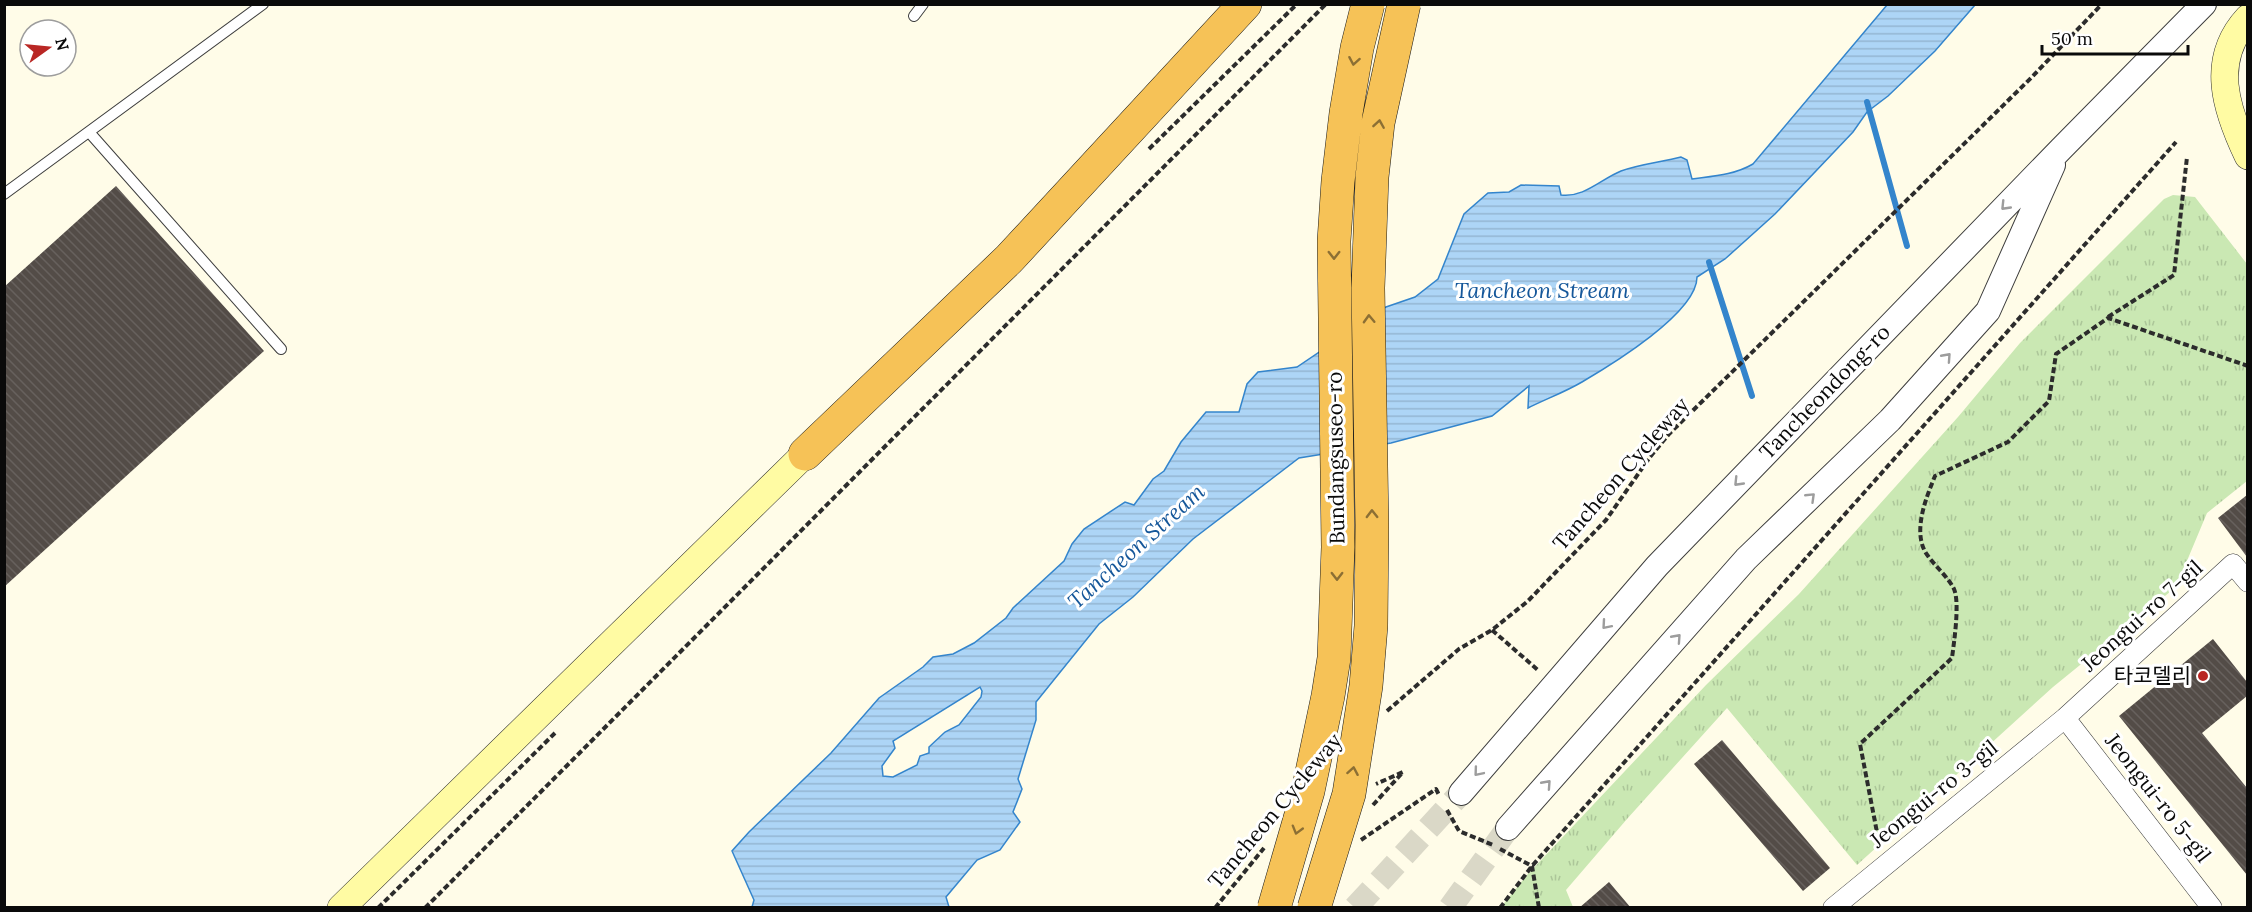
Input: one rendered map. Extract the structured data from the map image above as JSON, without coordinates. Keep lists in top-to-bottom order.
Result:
{
  "streets": {
    "highway": ["Bundangsuseo-ro"],
    "street": [
      "Tancheondong-ro",
      "Jeongui-ro 7-gil",
      "Jeongui-ro 3-gil",
      "Jeongui-ro 5-gil"
    ],
    "path": ["Tancheon Cycleway"]
  },
  "crossings": [
    ["Jeongui-ro 7-gil", "Jeongui-ro 3-gil"],
    ["Jeongui-ro 7-gil", "Jeongui-ro 5-gil"],
    ["Jeongui-ro 3-gil", "Jeongui-ro 5-gil"]
  ],
  "water": ["Tancheon Stream"],
  "places": ["타코델리"],
  "scale_bar": "50 m",
  "north": "right"
}
